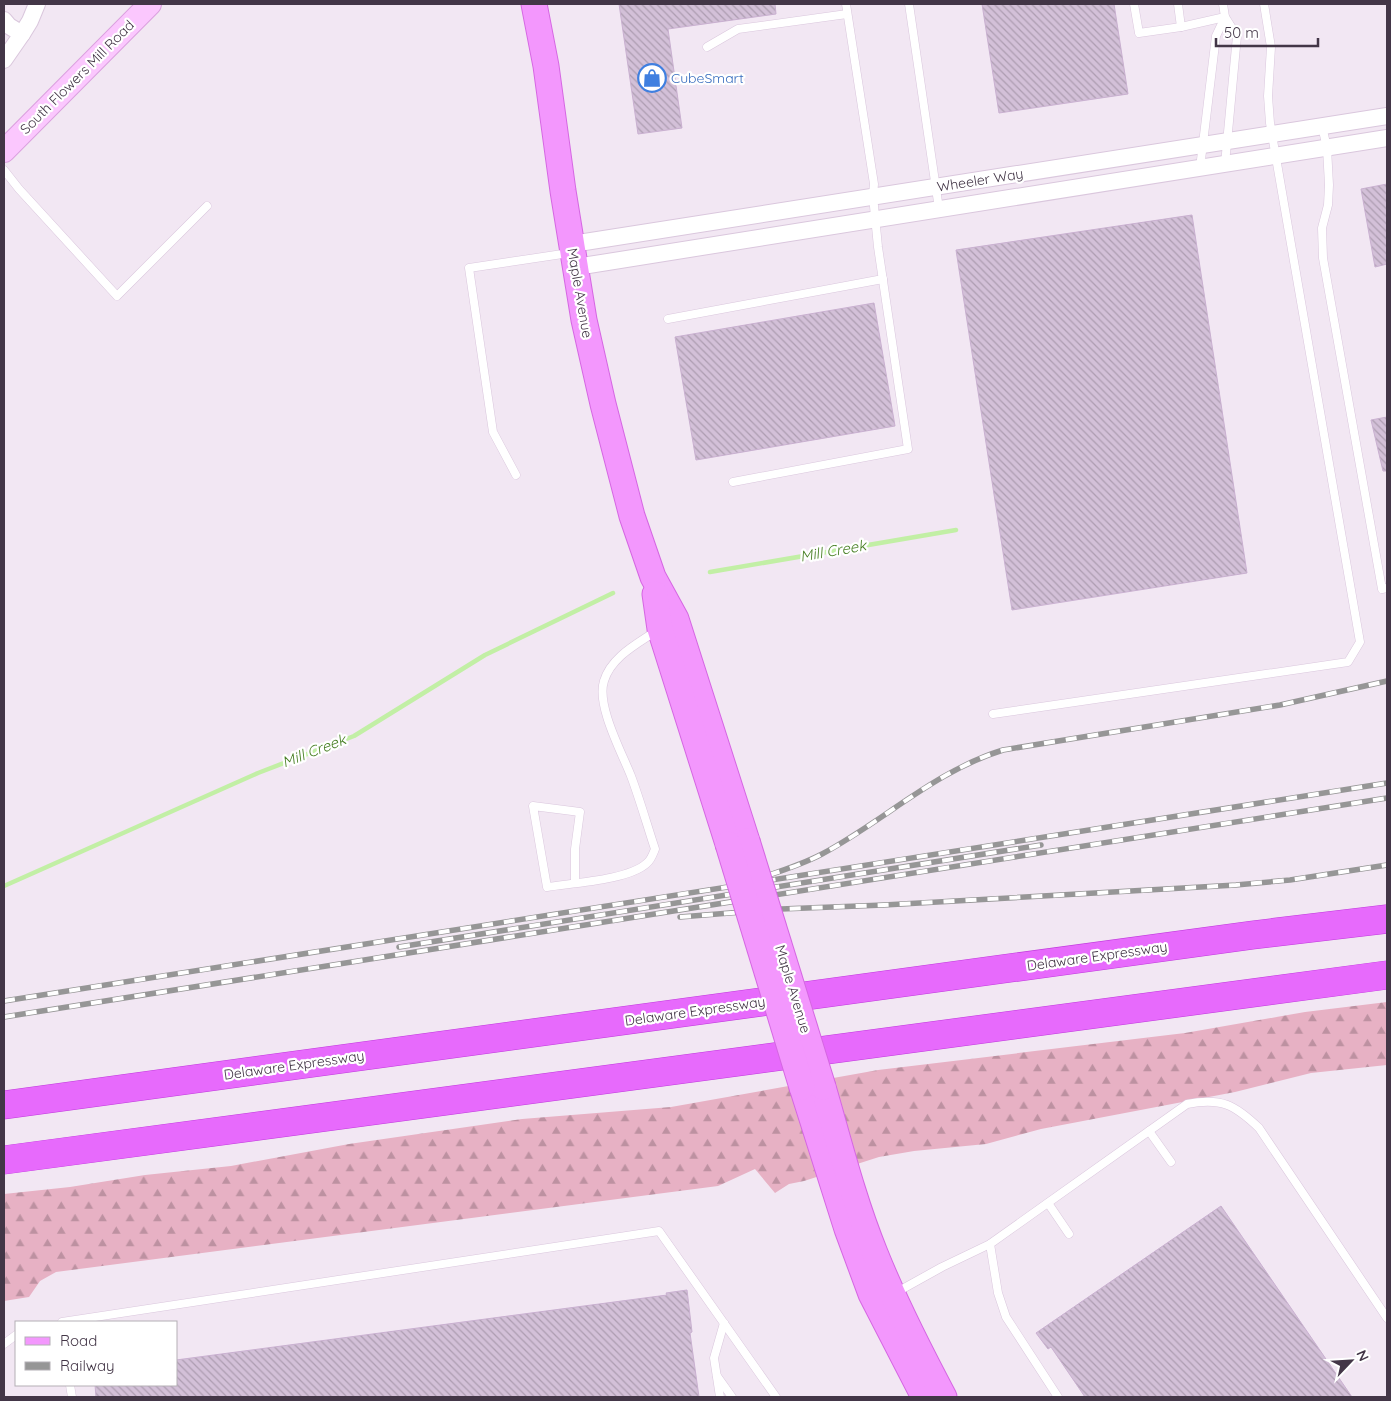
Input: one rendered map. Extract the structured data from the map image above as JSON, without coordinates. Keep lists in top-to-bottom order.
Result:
{
  "streets": {
    "highway": ["Delaware Expressway"],
    "main road": ["South Flowers Mill Road", "Maple Avenue"],
    "street": ["Wheeler Way"]
  },
  "crossings": [
    ["Wheeler Way", "Maple Avenue"]
  ],
  "water": ["Mill Creek"],
  "places": {
    "shop": ["CubeSmart"]
  },
  "legend": ["Road", "Railway"],
  "scale_bar": "50 m",
  "north": "top right"
}
